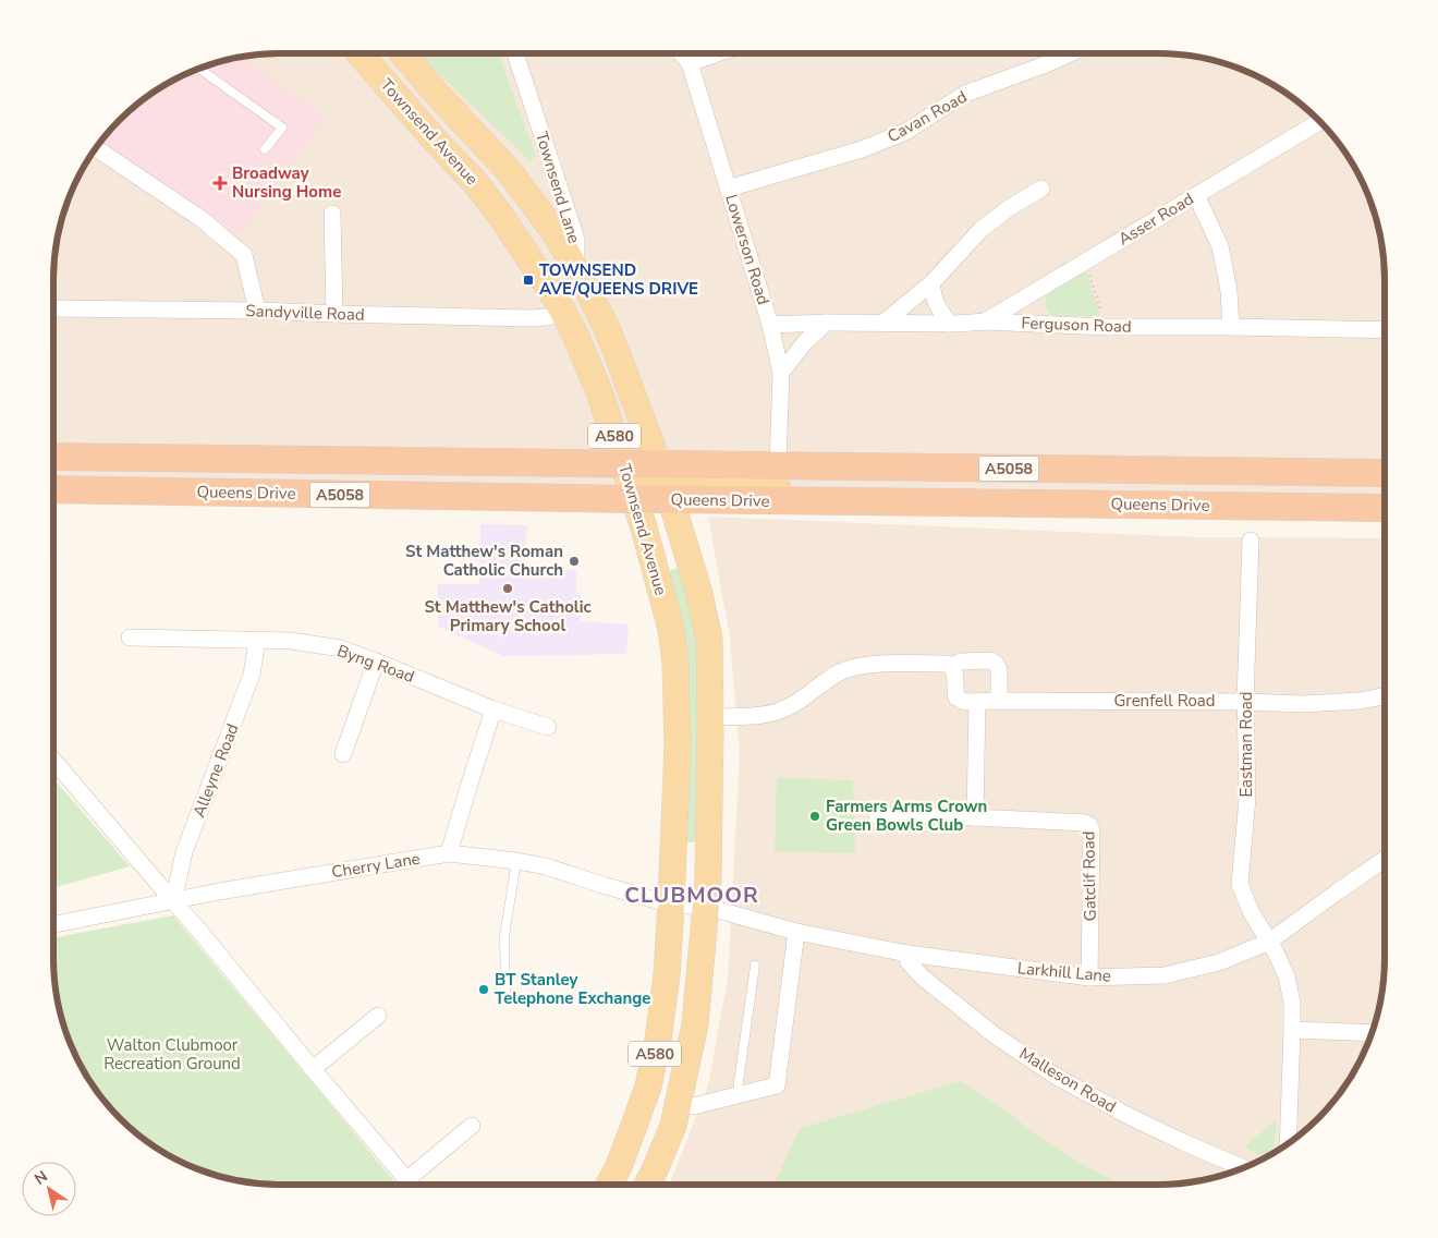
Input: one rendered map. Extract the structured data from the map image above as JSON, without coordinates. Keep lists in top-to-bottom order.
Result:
{
  "streets": {
    "highway": ["A5058", "Queens Drive"],
    "main road": ["Townsend Avenue", "A580"],
    "street": [
      "Cavan Road",
      "Townsend Lane",
      "Asser Road",
      "Lowerson Road",
      "Sandyville Road",
      "Ferguson Road",
      "Byng Road",
      "Grenfell Road",
      "Eastman Road",
      "Alleyne Road",
      "Cherry Lane",
      "Gatclif Road",
      "Larkhill Lane",
      "Malleson Road"
    ]
  },
  "crossings": [
    ["Cavan Road", "Lowerson Road"],
    ["Townsend Avenue", "Townsend Lane"],
    ["Townsend Avenue", "Sandyville Road"],
    ["Townsend Avenue", "A580"],
    ["Townsend Avenue", "Queens Drive"],
    ["Townsend Avenue", "Cherry Lane"],
    ["Townsend Avenue", "Larkhill Lane"],
    ["Asser Road", "Ferguson Road"],
    ["Lowerson Road", "Ferguson Road"],
    ["Lowerson Road", "Queens Drive"],
    ["A580", "Cherry Lane"],
    ["A580", "Larkhill Lane"],
    ["Byng Road", "Alleyne Road"],
    ["Grenfell Road", "Eastman Road"],
    ["Eastman Road", "Larkhill Lane"],
    ["Alleyne Road", "Cherry Lane"],
    ["Cherry Lane", "Larkhill Lane"],
    ["Gatclif Road", "Larkhill Lane"],
    ["Larkhill Lane", "Malleson Road"]
  ],
  "districts": ["CLUBMOOR"],
  "parks": ["Walton Clubmoor Recreation Ground"],
  "places": {
    "health": ["Broadway Nursing Home"],
    "transit": ["TOWNSEND AVE/QUEENS DRIVE"],
    "other": [
      "St Matthew's Roman Catholic Church",
      "St Matthew's Catholic Primary School",
      "Farmers Arms Crown Green Bowls Club",
      "BT Stanley Telephone Exchange"
    ]
  },
  "north": "top left"
}
